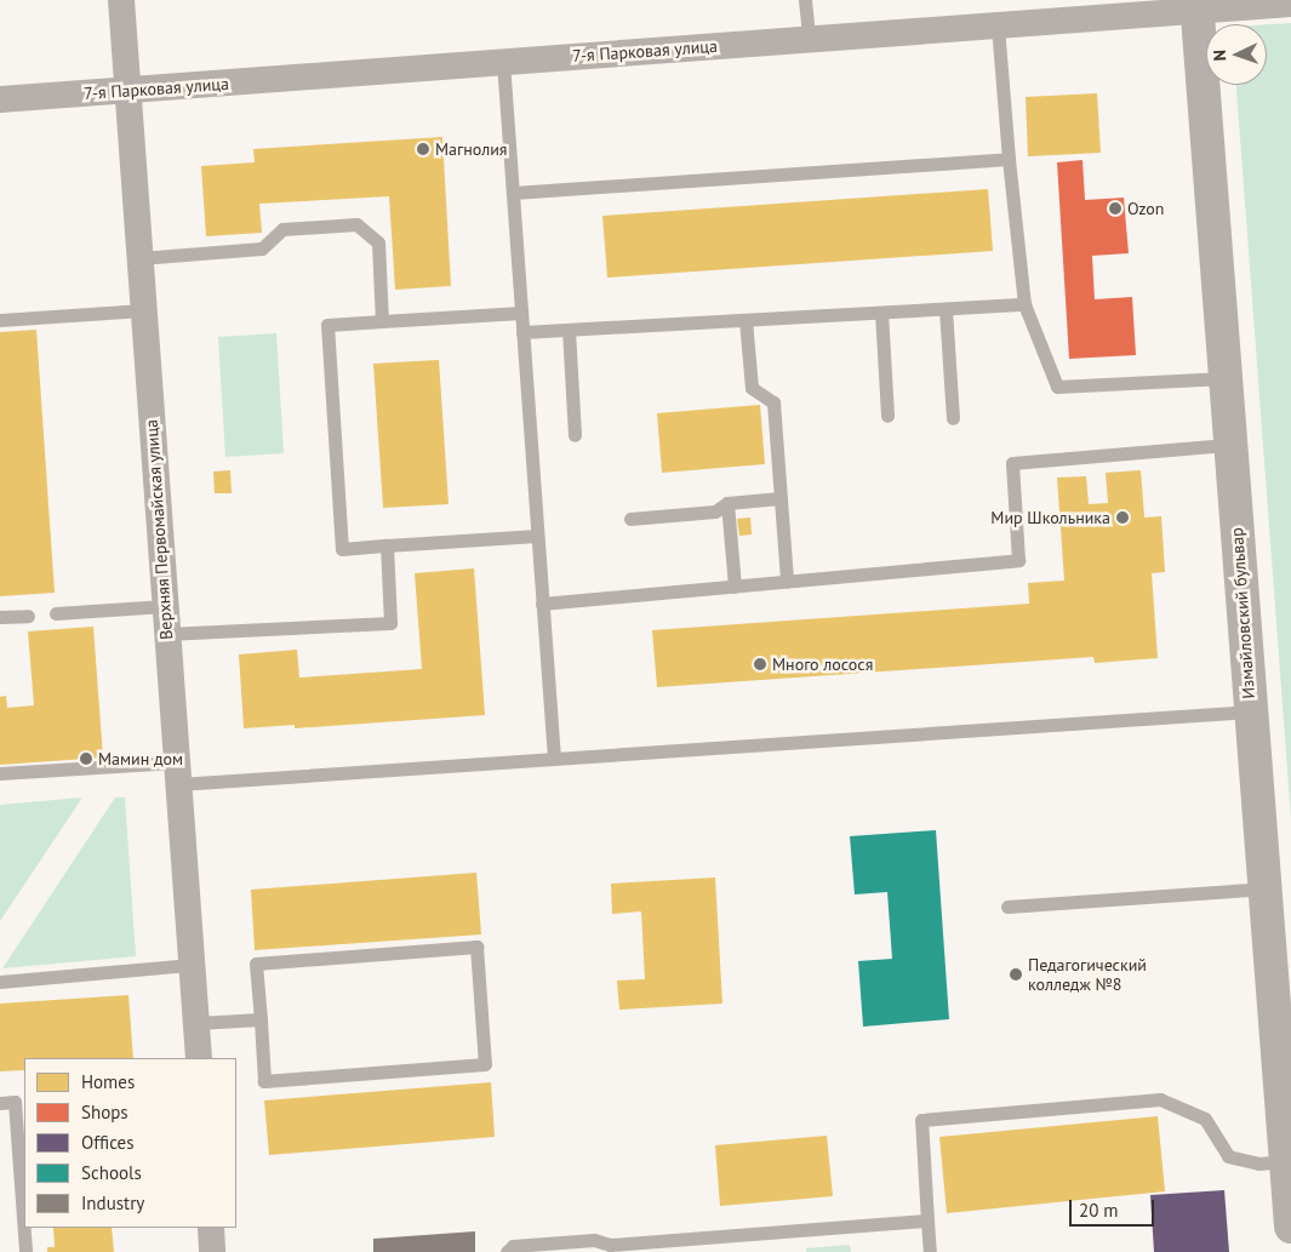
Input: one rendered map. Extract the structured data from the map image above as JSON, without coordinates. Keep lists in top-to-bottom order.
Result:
{
  "streets": {
    "street": ["7-я Парковая улица", "Верхняя Первомайская улица", "Измайловский бульвар"]
  },
  "crossings": [
    ["7-я Парковая улица", "Верхняя Первомайская улица"],
    ["7-я Парковая улица", "Измайловский бульвар"]
  ],
  "places": [
    "Магнолия",
    "Ozon",
    "Мир Школьника",
    "Много лосося",
    "Мамин дом",
    "Педагогический колледж №8"
  ],
  "legend": [
    "Homes",
    "Shops",
    "Offices",
    "Schools",
    "Industry"
  ],
  "scale_bar": "20 m",
  "north": "left"
}
